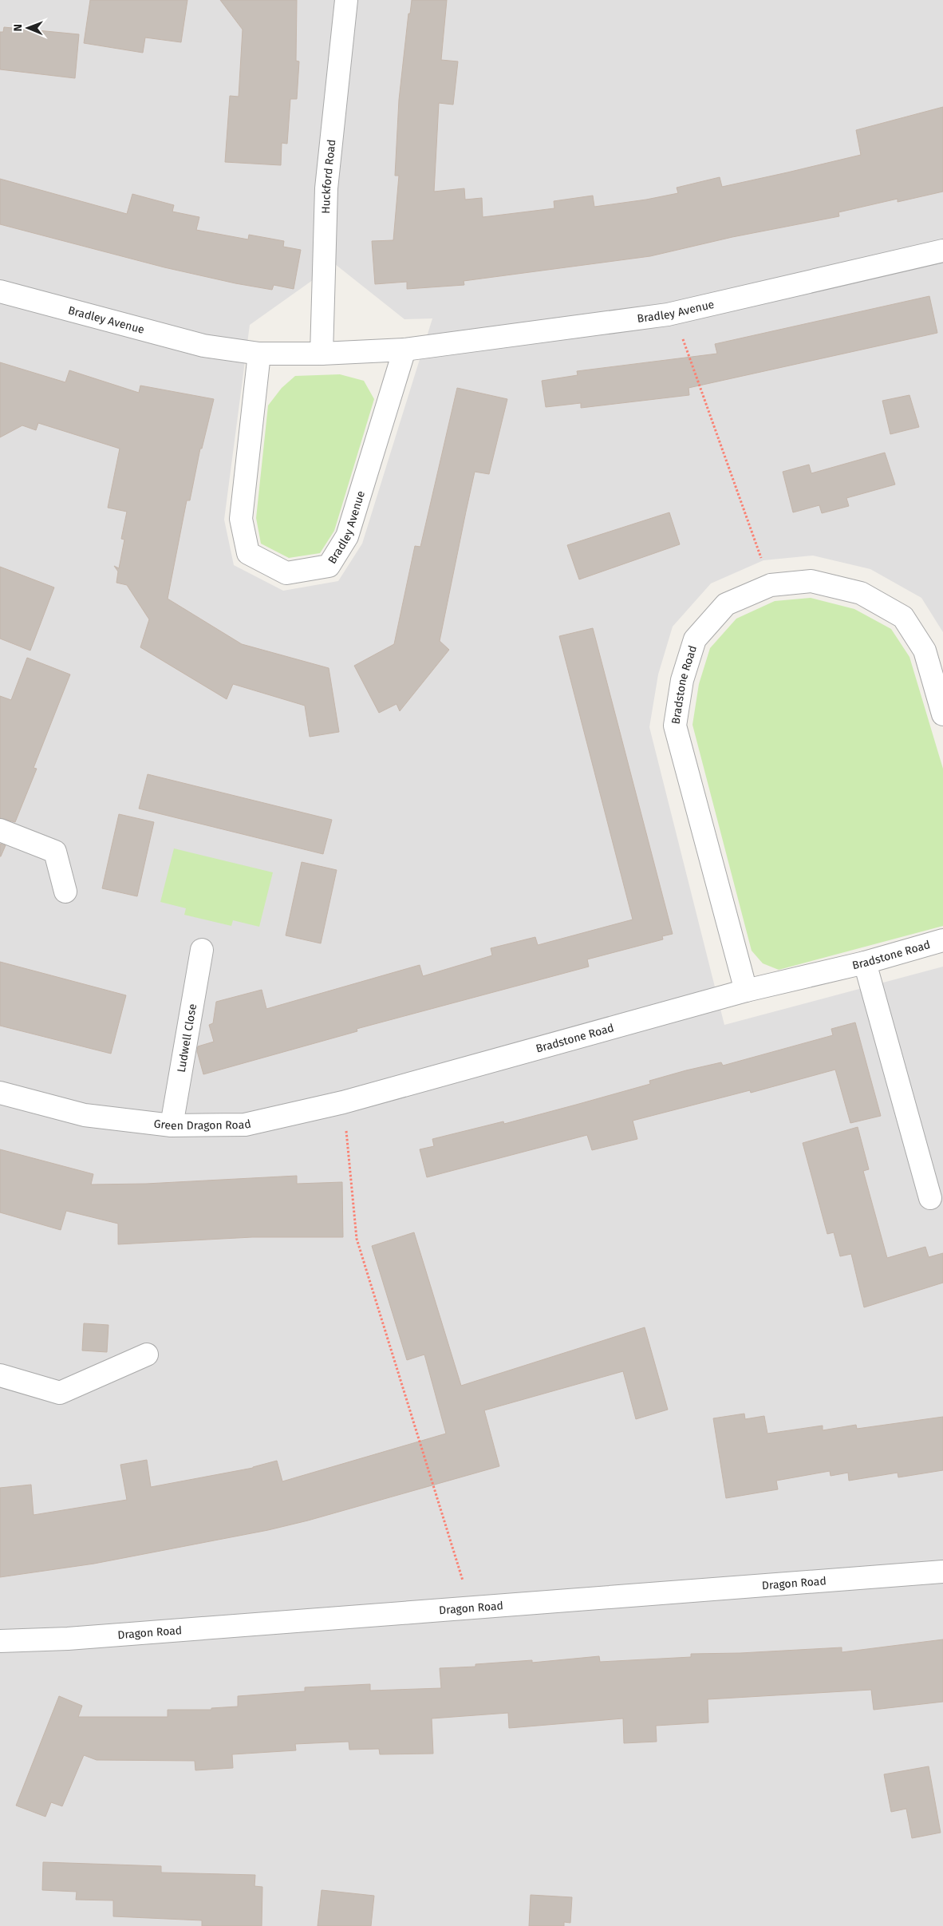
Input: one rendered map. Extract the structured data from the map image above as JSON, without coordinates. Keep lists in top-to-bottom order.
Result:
{
  "streets": {
    "street": [
      "Huckford Road",
      "Bradley Avenue",
      "Bradstone Road",
      "Ludwell Close",
      "Green Dragon Road",
      "Dragon Road"
    ]
  },
  "crossings": [
    ["Huckford Road", "Bradley Avenue"],
    ["Bradstone Road", "Green Dragon Road"],
    ["Ludwell Close", "Green Dragon Road"]
  ],
  "north": "left"
}
